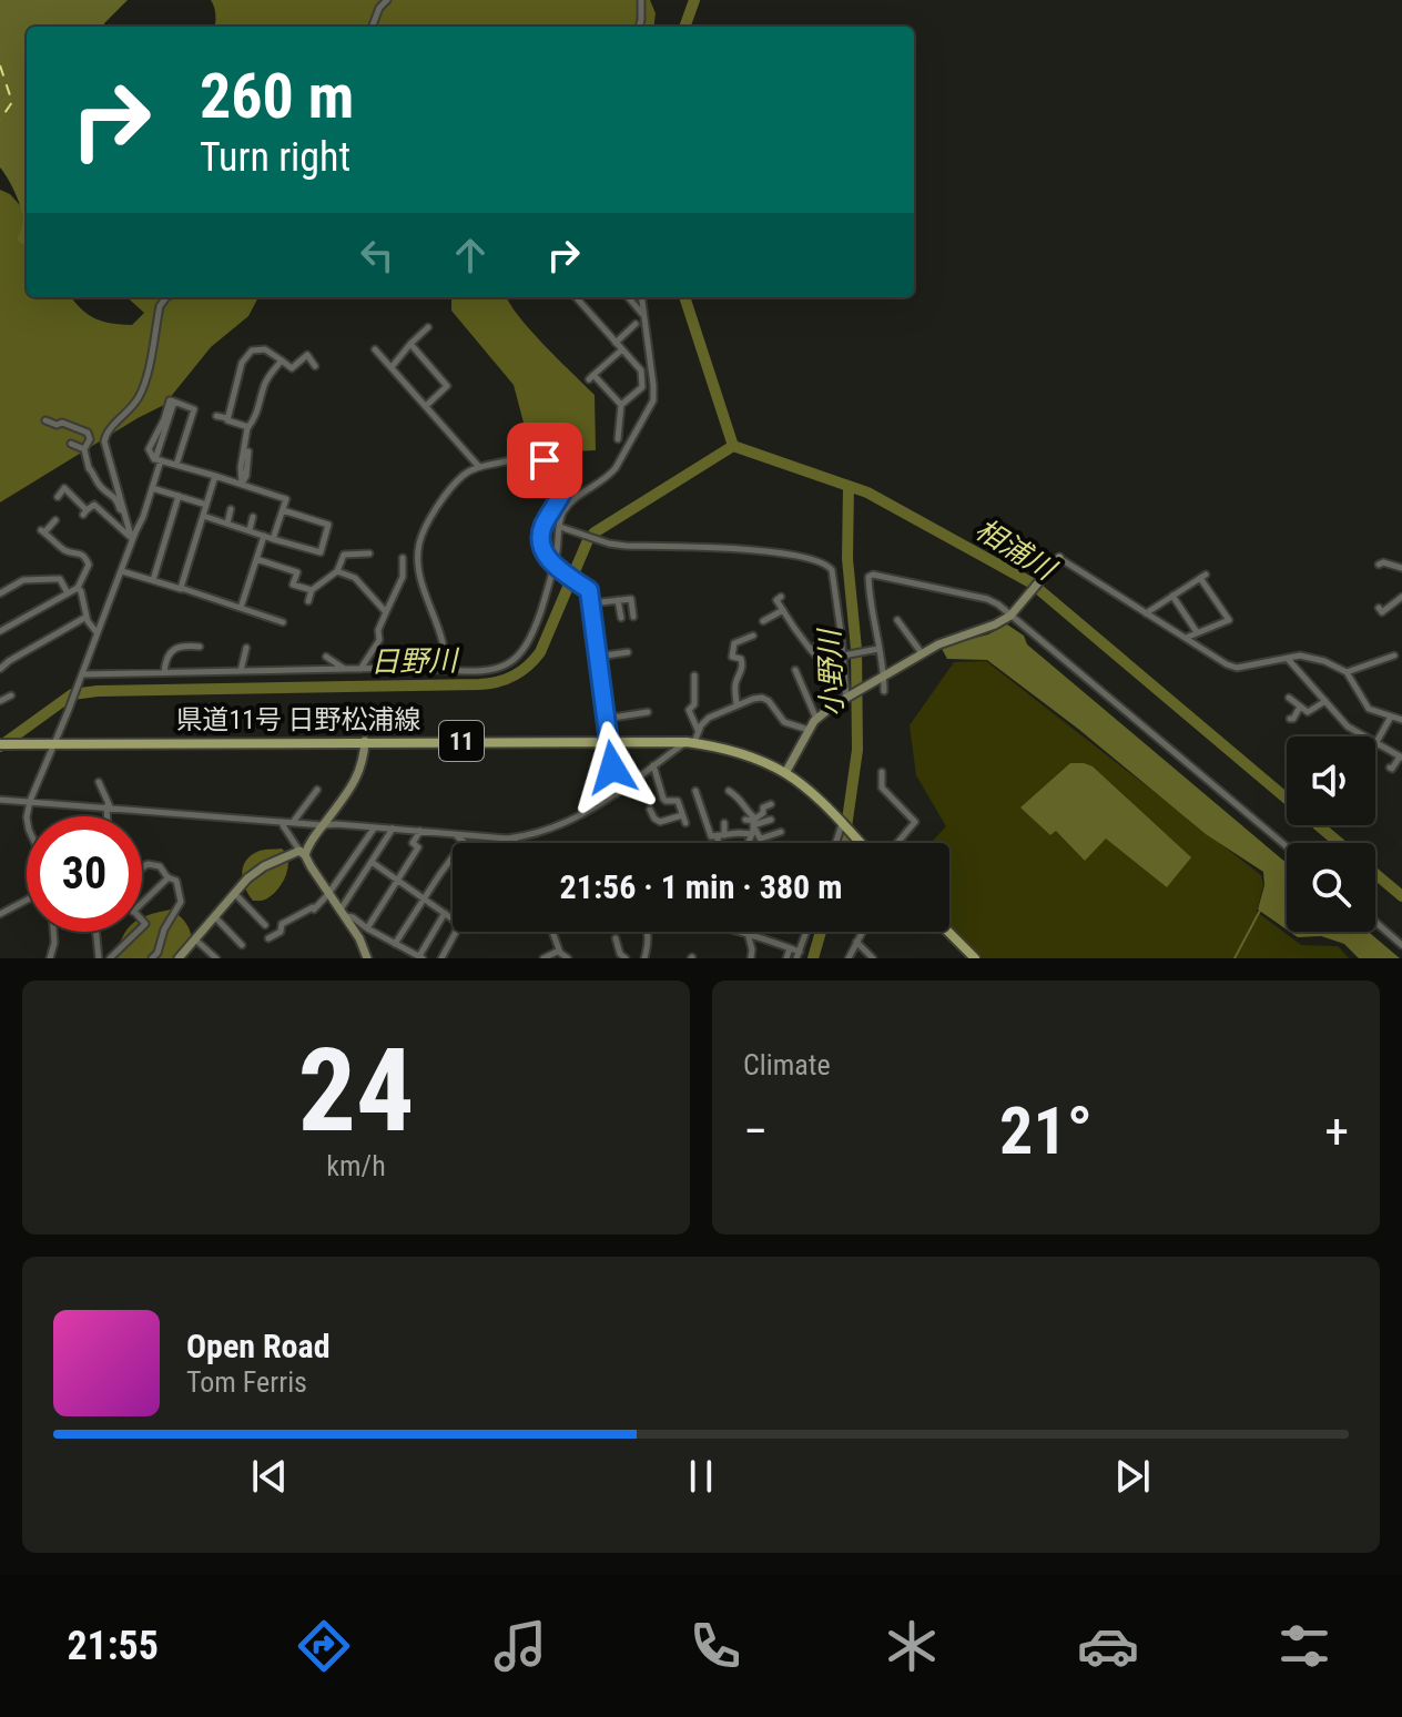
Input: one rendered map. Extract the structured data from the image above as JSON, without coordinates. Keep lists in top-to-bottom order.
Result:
{
  "streets": {
    "main road": ["県道11号 日野松浦線", "11"]
  },
  "crossings": [
    ["県道11号 日野松浦線", "11"]
  ],
  "water": ["相浦川", "日野川", "小野川"],
  "page": {
    "turn": ["260 m", "Turn right"],
    "limit": "30",
    "trip": "21:56 · 1 min · 380 m",
    "tile": [
      ["24", "km/h"],
      "Climate"
    ],
    "heat": ["−", "21°", "+"],
    "song": ["Open Road", "Tom Ferris"],
    "tabs": "21:55"
  }
}
